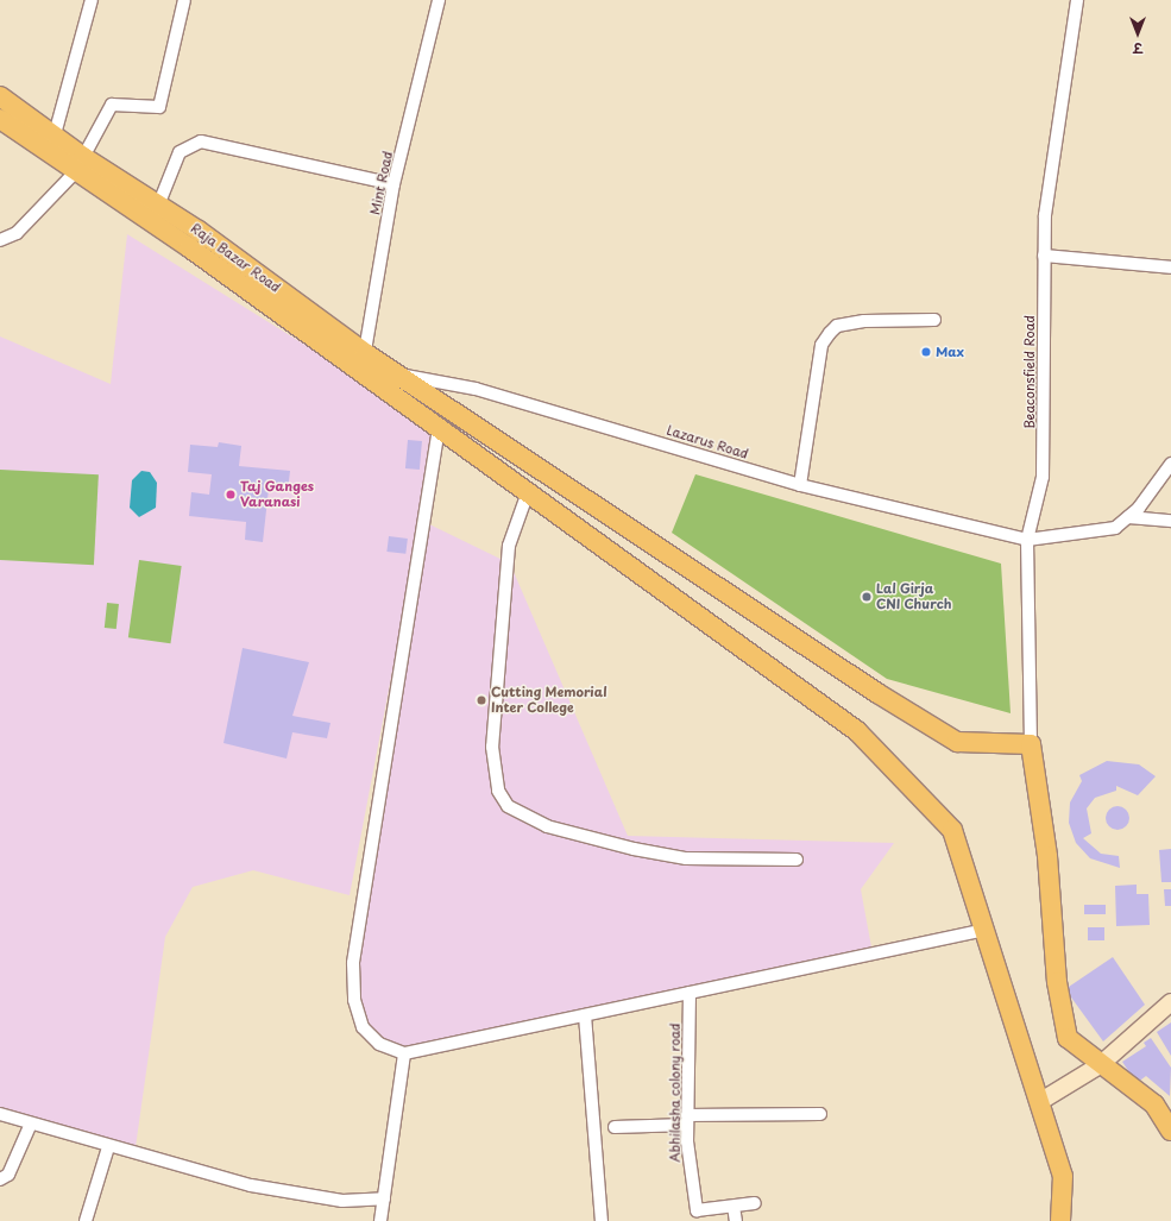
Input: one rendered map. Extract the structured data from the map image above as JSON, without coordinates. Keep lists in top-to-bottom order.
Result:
{
  "streets": {
    "main road": ["Raja Bazar Road"],
    "street": [
      "Mint Road",
      "Beaconsfield Road",
      "Lazarus Road",
      "Abhilasha colony road"
    ]
  },
  "crossings": [
    ["Mint Road", "Raja Bazar Road"],
    ["Raja Bazar Road", "Beaconsfield Road"],
    ["Raja Bazar Road", "Lazarus Road"],
    ["Beaconsfield Road", "Lazarus Road"]
  ],
  "places": [
    "Max",
    "Taj Ganges Varanasi",
    "Lal Girja CNI Church",
    "Cutting Memorial Inter College"
  ],
  "north": "bottom"
}
